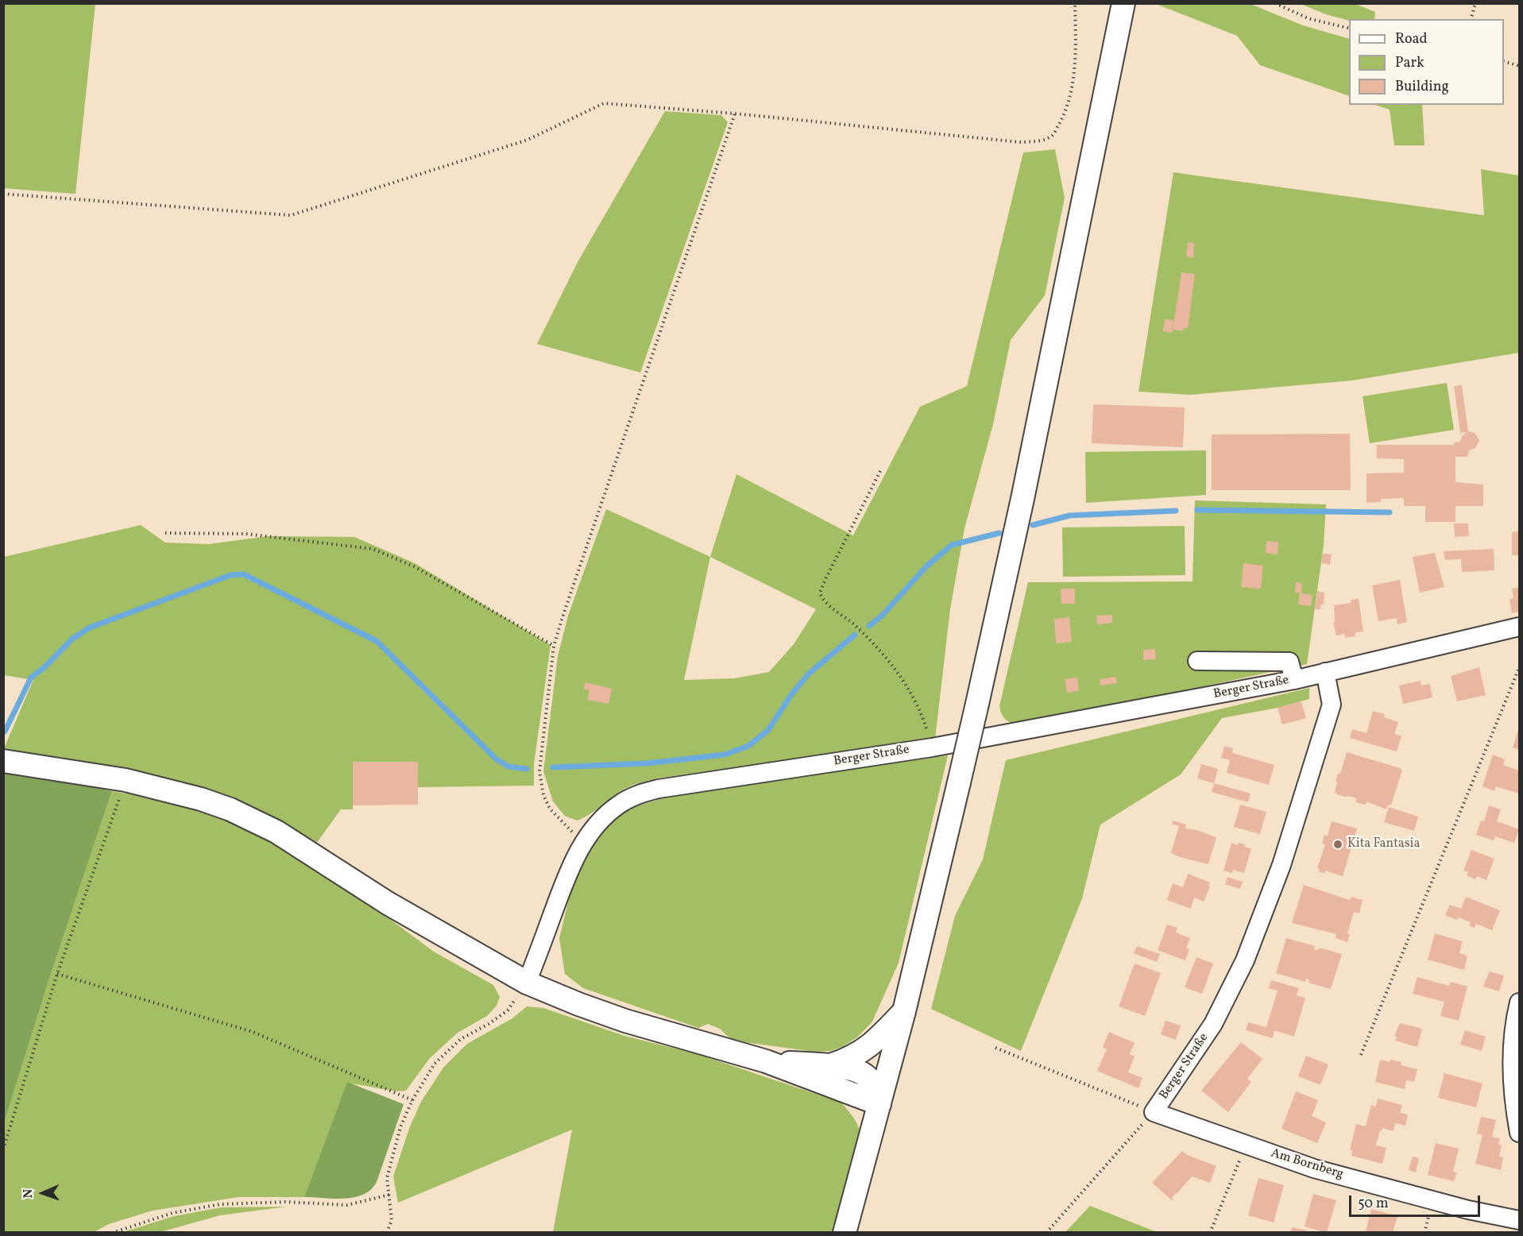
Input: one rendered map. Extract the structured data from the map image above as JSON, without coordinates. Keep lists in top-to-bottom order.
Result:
{
  "streets": {
    "street": ["Berger Straße", "Am Bornberg"]
  },
  "crossings": [
    ["Berger Straße", "Am Bornberg"]
  ],
  "places": ["Kita Fantasia"],
  "legend": ["Road", "Park", "Building"],
  "scale_bar": "50 m",
  "north": "left"
}
